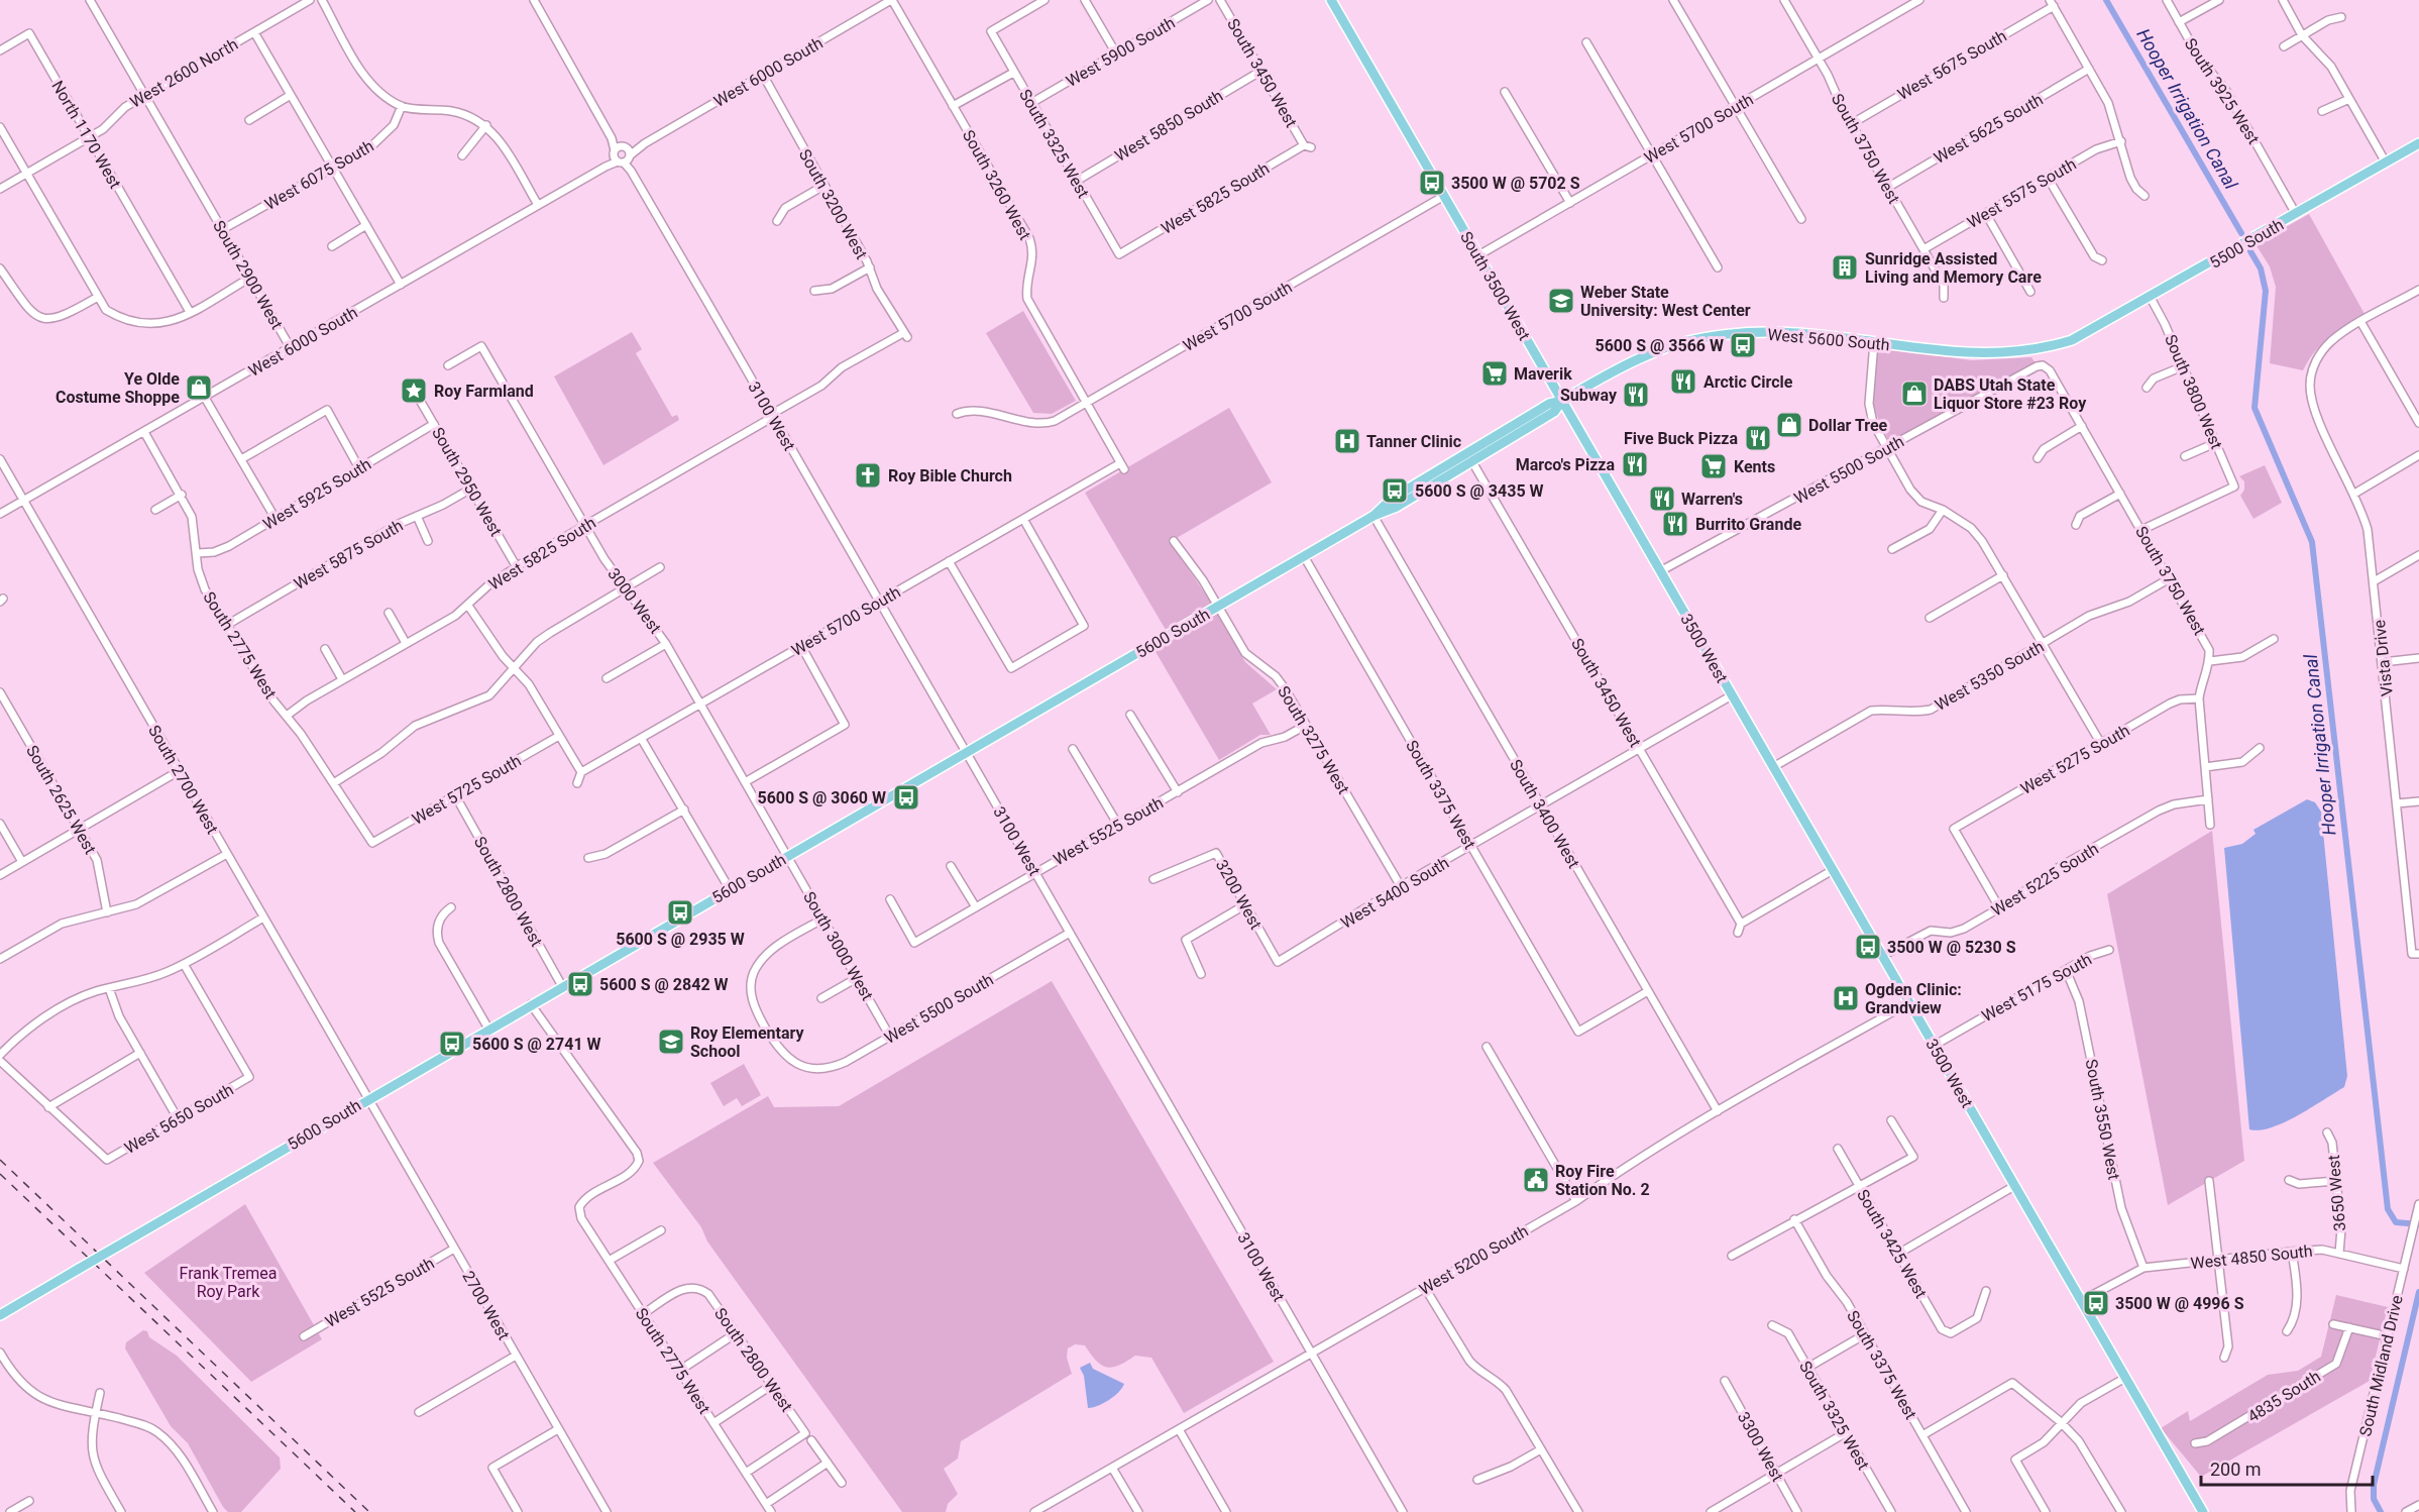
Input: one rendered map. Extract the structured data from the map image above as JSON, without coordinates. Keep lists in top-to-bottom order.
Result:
{
  "streets": {
    "main road": [
      "5500 South",
      "South 3500 West",
      "West 5600 South",
      "5600 South",
      "3500 West"
    ],
    "street": [
      "West 5900 South",
      "West 5675 South",
      "West 6000 South",
      "West 2600 North",
      "South 3450 West",
      "South 3925 West",
      "West 5850 South",
      "West 5700 South",
      "West 5625 South",
      "North 1170 West",
      "South 3325 West",
      "South 3750 West",
      "West 6075 South",
      "South 3260 West",
      "West 5575 South",
      "West 5825 South",
      "South 3200 West",
      "South 2900 West",
      "South 3800 West",
      "3100 West",
      "West 5500 South",
      "South 2950 West",
      "West 5925 South",
      "West 5875 South",
      "3000 West",
      "South 2775 West",
      "Vista Drive",
      "West 5350 South",
      "South 3275 West",
      "West 5275 South",
      "South 2700 West",
      "West 5725 South",
      "South 3375 West",
      "South 2625 West",
      "South 3400 West",
      "West 5525 South",
      "West 5225 South",
      "South 2800 West",
      "West 5400 South",
      "3200 West",
      "South 3000 West",
      "West 5175 South",
      "West 5650 South",
      "South 3550 West",
      "3650 West",
      "South 3425 West",
      "West 4850 South",
      "West 5200 South",
      "2700 West",
      "South Midland Drive",
      "4835 South",
      "3300 West"
    ]
  },
  "crossings": [
    ["West 5900 South", "South 3325 West"],
    ["West 5675 South", "South 3750 West"],
    ["West 6000 South", "South 3260 West"],
    ["West 6000 South", "South 3200 West"],
    ["West 6000 South", "South 2900 West"],
    ["West 6000 South", "3100 West"],
    ["West 6000 South", "South 2775 West"],
    ["West 6000 South", "South 2700 West"],
    ["West 2600 North", "North 1170 West"],
    ["West 2600 North", "South 2900 West"],
    ["South 3450 West", "West 5850 South"],
    ["South 3450 West", "West 5825 South"],
    ["South 3450 West", "5600 South"],
    ["South 3450 West", "West 5400 South"],
    ["South 3925 West", "5500 South"],
    ["West 5850 South", "South 3325 West"],
    ["West 5700 South", "South 3750 West"],
    ["West 5700 South", "South 3260 West"],
    ["West 5700 South", "South 3500 West"],
    ["West 5700 South", "3100 West"],
    ["West 5700 South", "3000 West"],
    ["West 5625 South", "South 3750 West"],
    ["South 3325 West", "West 5825 South"],
    ["South 3750 West", "West 5575 South"],
    ["South 3750 West", "South 3800 West"],
    ["South 3750 West", "West 5500 South"],
    ["South 3750 West", "West 5350 South"],
    ["West 6075 South", "South 2900 West"],
    ["West 5825 South", "South 3200 West"],
    ["West 5825 South", "3100 West"],
    ["West 5825 South", "South 2950 West"],
    ["West 5825 South", "3000 West"],
    ["West 5825 South", "South 2775 West"],
    ["5500 South", "West 5600 South"],
    ["5500 South", "South 3800 West"],
    ["South 3500 West", "West 5600 South"],
    ["South 3500 West", "West 5500 South"],
    ["South 3500 West", "5600 South"],
    ["South 3500 West", "3500 West"],
    ["West 5600 South", "5600 South"],
    ["3100 West", "West 5500 South"],
    ["3100 West", "5600 South"],
    ["3100 West", "West 5525 South"],
    ["3100 West", "West 5200 South"],
    ["West 5500 South", "3500 West"],
    ["West 5500 South", "South 3000 West"],
    ["South 2950 West", "West 5925 South"],
    ["South 2950 West", "West 5875 South"],
    ["West 5925 South", "South 2775 West"],
    ["West 5875 South", "South 2775 West"],
    ["3000 West", "5600 South"],
    ["3000 West", "South 3000 West"],
    ["5600 South", "South 2775 West"],
    ["5600 South", "South 3275 West"],
    ["5600 South", "South 2700 West"],
    ["5600 South", "South 3375 West"],
    ["5600 South", "South 3400 West"],
    ["5600 South", "South 2800 West"],
    ["5600 South", "South 3000 West"],
    ["5600 South", "2700 West"],
    ["South 2775 West", "West 5725 South"],
    ["South 2775 West", "South 2800 West"],
    ["3500 West", "West 5350 South"],
    ["3500 West", "West 5225 South"],
    ["3500 West", "West 5400 South"],
    ["3500 West", "West 5175 South"],
    ["3500 West", "West 5200 South"],
    ["South 3275 West", "West 5525 South"],
    ["South 3275 West", "West 5400 South"],
    ["West 5275 South", "West 5225 South"],
    ["South 2700 West", "2700 West"],
    ["West 5725 South", "South 2800 West"],
    ["South 3375 West", "South 3400 West"],
    ["South 3375 West", "West 5400 South"],
    ["South 3400 West", "West 5400 South"],
    ["South 3400 West", "West 5200 South"],
    ["West 5525 South", "2700 West"],
    ["West 5400 South", "3200 West"],
    ["West 5175 South", "South 3550 West"],
    ["South 3550 West", "West 4850 South"],
    ["3650 West", "West 4850 South"],
    ["West 4850 South", "South Midland Drive"]
  ],
  "water": ["Hooper Irrigation Canal"],
  "parks": ["Frank Tremea Roy Park"],
  "places": {
    "bus stop": [
      "3500 W @ 5702 S",
      "5600 S @ 3566 W",
      "5600 S @ 3435 W",
      "5600 S @ 3060 W",
      "5600 S @ 2935 W",
      "3500 W @ 5230 S",
      "5600 S @ 2842 W",
      "5600 S @ 2741 W",
      "3500 W @ 4996 S"
    ],
    "building": ["Sunridge Assisted Living and Memory Care"],
    "school or university": ["Weber State University: West Center", "Roy Elementary School"],
    "supermarket": ["Maverik", "Kents"],
    "restaurant": [
      "Arctic Circle",
      "Subway",
      "Five Buck Pizza",
      "Marco's Pizza",
      "Warren's",
      "Burrito Grande"
    ],
    "shop": ["Ye Olde Costume Shoppe", "DABS Utah State Liquor Store #23 Roy", "Dollar Tree"],
    "place": ["Roy Farmland"],
    "hospital": ["Tanner Clinic", "Ogden Clinic: Grandview"],
    "church": ["Roy Bible Church"],
    "public building": ["Roy Fire Station No. 2"]
  },
  "scale_bar": "200 m"
}
